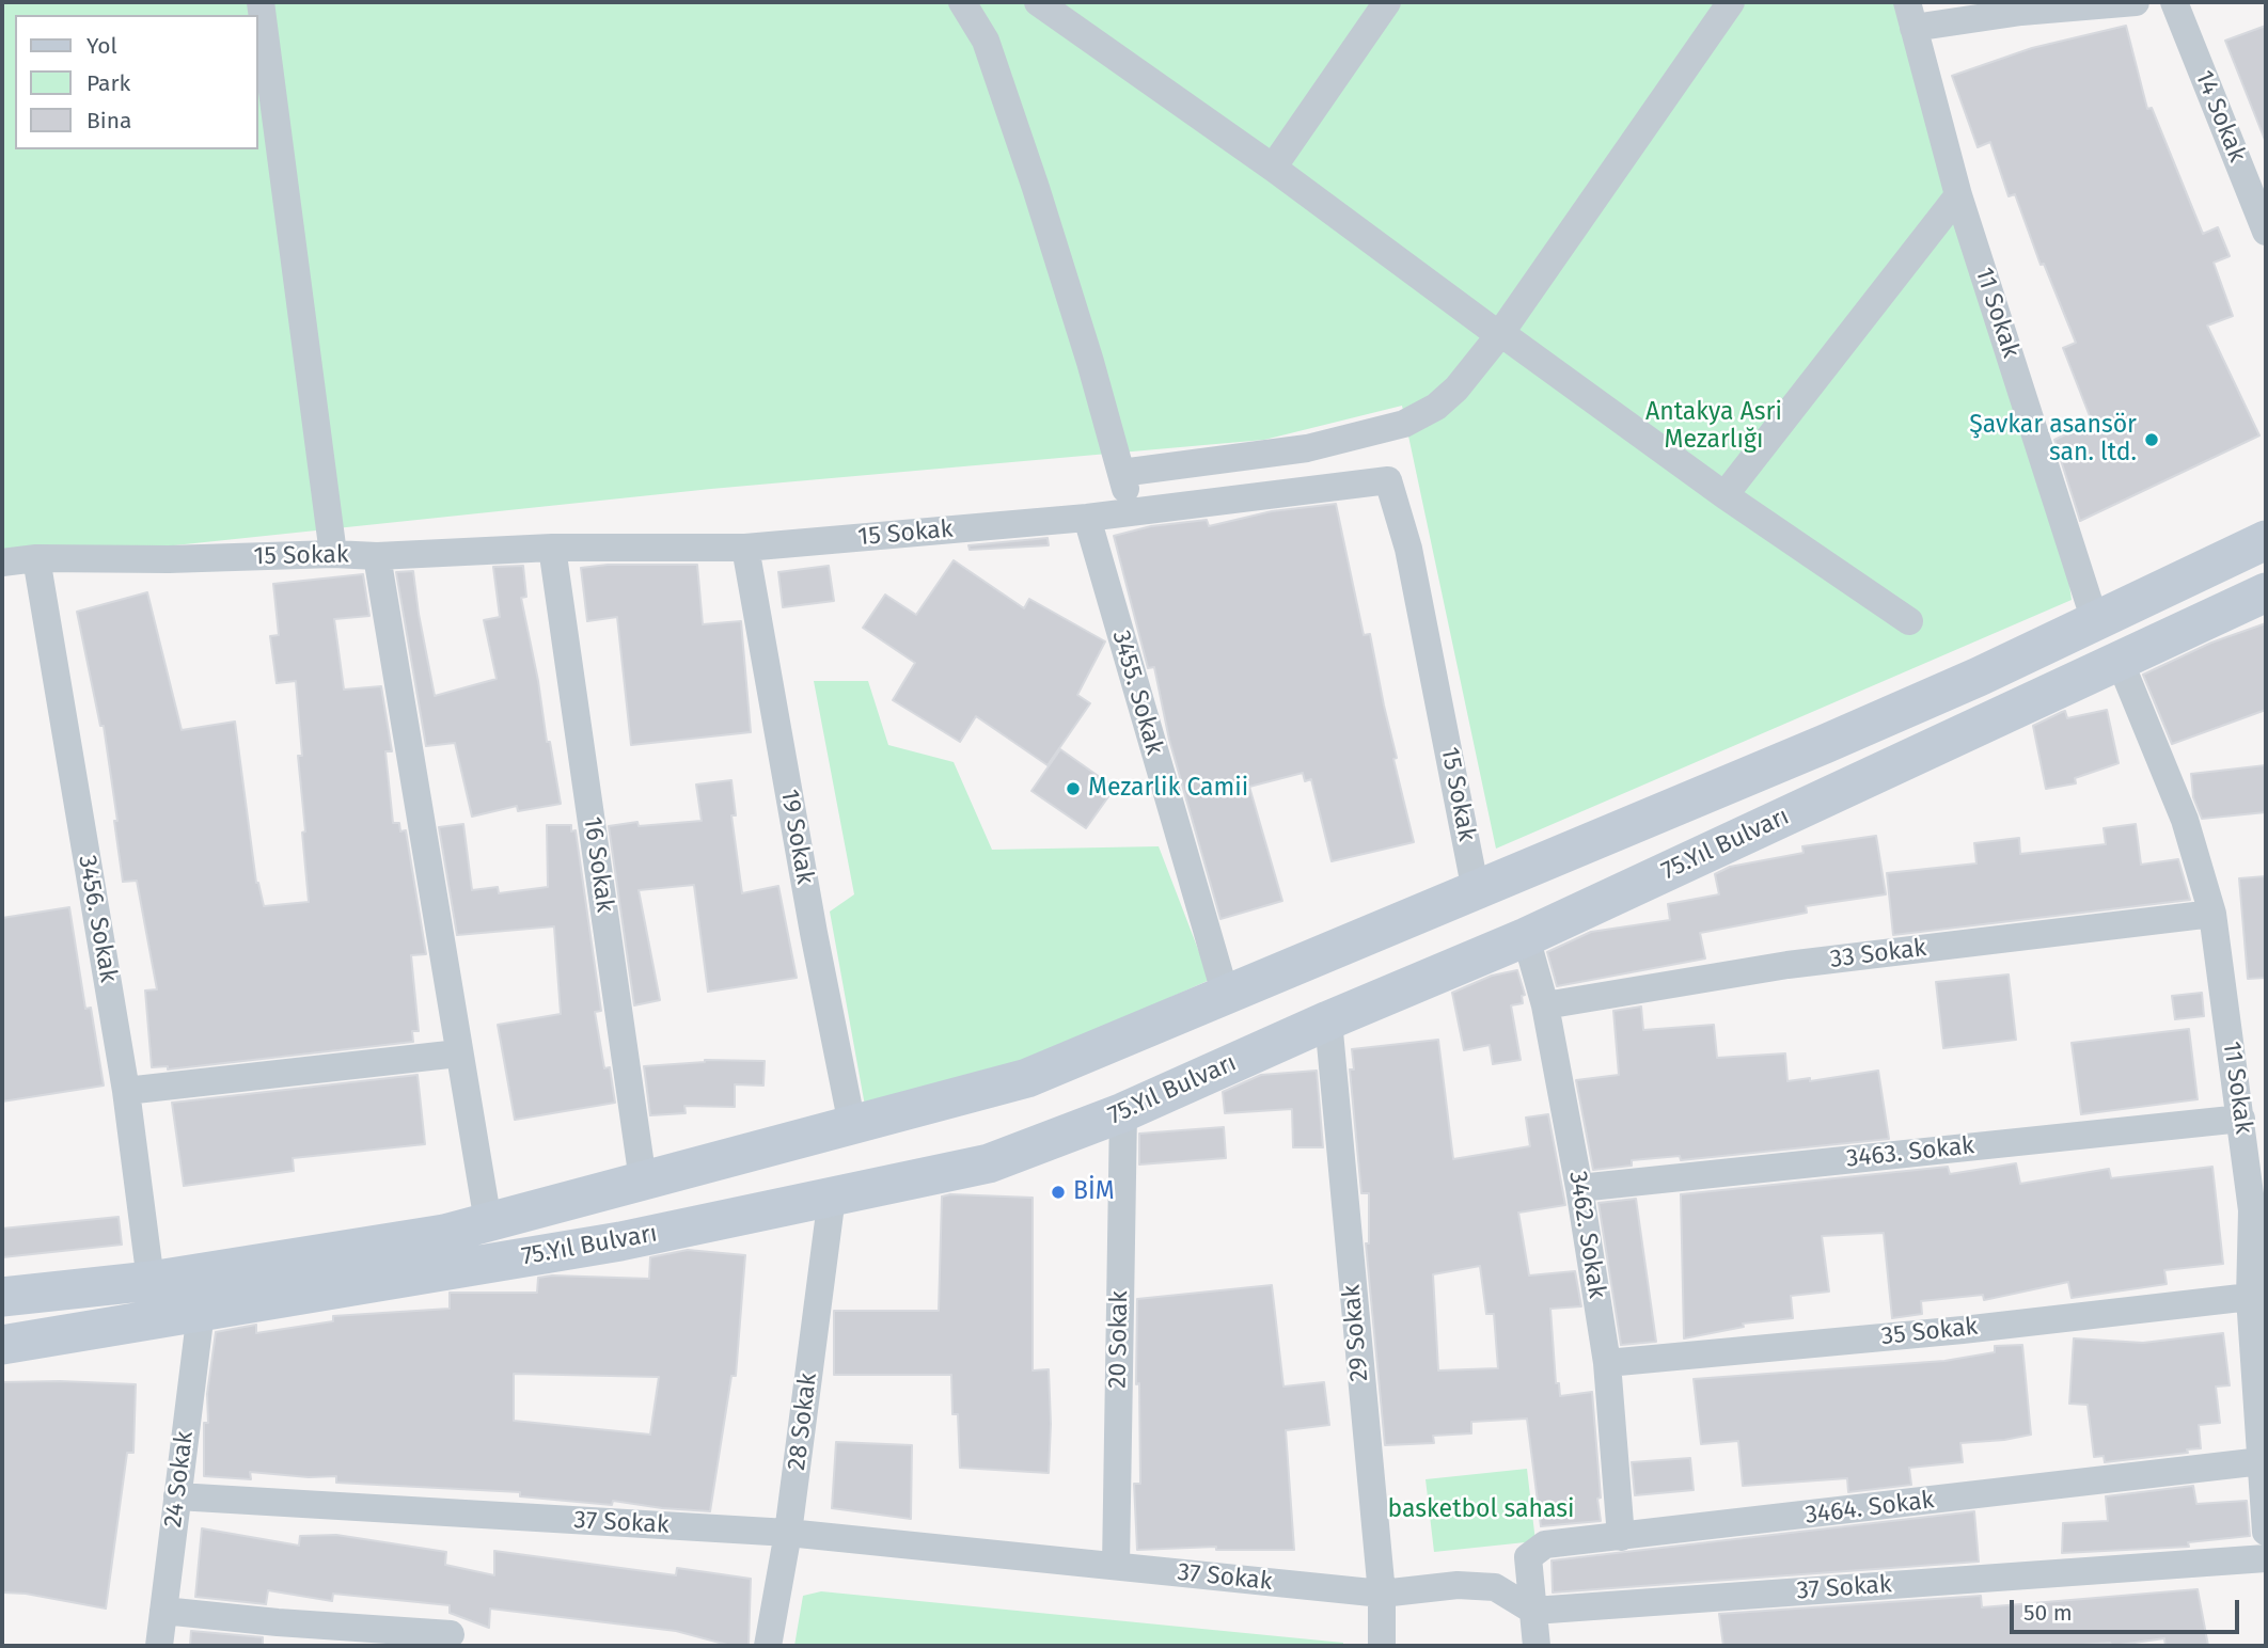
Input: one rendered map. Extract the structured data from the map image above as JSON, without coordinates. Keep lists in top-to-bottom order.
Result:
{
  "streets": {
    "main road": ["75.Yıl Bulvarı"],
    "street": [
      "14 Sokak",
      "11 Sokak",
      "15 Sokak",
      "3455. Sokak",
      "19 Sokak",
      "16 Sokak",
      "3456. Sokak",
      "33 Sokak",
      "3463. Sokak",
      "3462. Sokak",
      "35 Sokak",
      "29 Sokak",
      "20 Sokak",
      "28 Sokak",
      "24 Sokak",
      "3464. Sokak",
      "37 Sokak"
    ]
  },
  "crossings": [
    ["11 Sokak", "75.Yıl Bulvarı"],
    ["11 Sokak", "33 Sokak"],
    ["11 Sokak", "3463. Sokak"],
    ["11 Sokak", "35 Sokak"],
    ["11 Sokak", "3464. Sokak"],
    ["15 Sokak", "3455. Sokak"],
    ["15 Sokak", "19 Sokak"],
    ["15 Sokak", "75.Yıl Bulvarı"],
    ["15 Sokak", "16 Sokak"],
    ["15 Sokak", "3456. Sokak"],
    ["3455. Sokak", "75.Yıl Bulvarı"],
    ["19 Sokak", "75.Yıl Bulvarı"],
    ["75.Yıl Bulvarı", "16 Sokak"],
    ["75.Yıl Bulvarı", "3456. Sokak"],
    ["75.Yıl Bulvarı", "3462. Sokak"],
    ["75.Yıl Bulvarı", "29 Sokak"],
    ["75.Yıl Bulvarı", "20 Sokak"],
    ["75.Yıl Bulvarı", "28 Sokak"],
    ["75.Yıl Bulvarı", "24 Sokak"],
    ["33 Sokak", "3462. Sokak"],
    ["3463. Sokak", "3462. Sokak"],
    ["3462. Sokak", "35 Sokak"],
    ["3462. Sokak", "3464. Sokak"],
    ["29 Sokak", "37 Sokak"],
    ["20 Sokak", "37 Sokak"],
    ["28 Sokak", "37 Sokak"],
    ["24 Sokak", "37 Sokak"],
    ["3464. Sokak", "37 Sokak"]
  ],
  "parks": ["Antakya Asri Mezarlığı", "basketbol sahasi"],
  "places": ["Şavkar asansör san. ltd.", "Mezarlik Camii", "BİM"],
  "legend": ["Yol", "Park", "Bina"],
  "scale_bar": "50 m"
}
